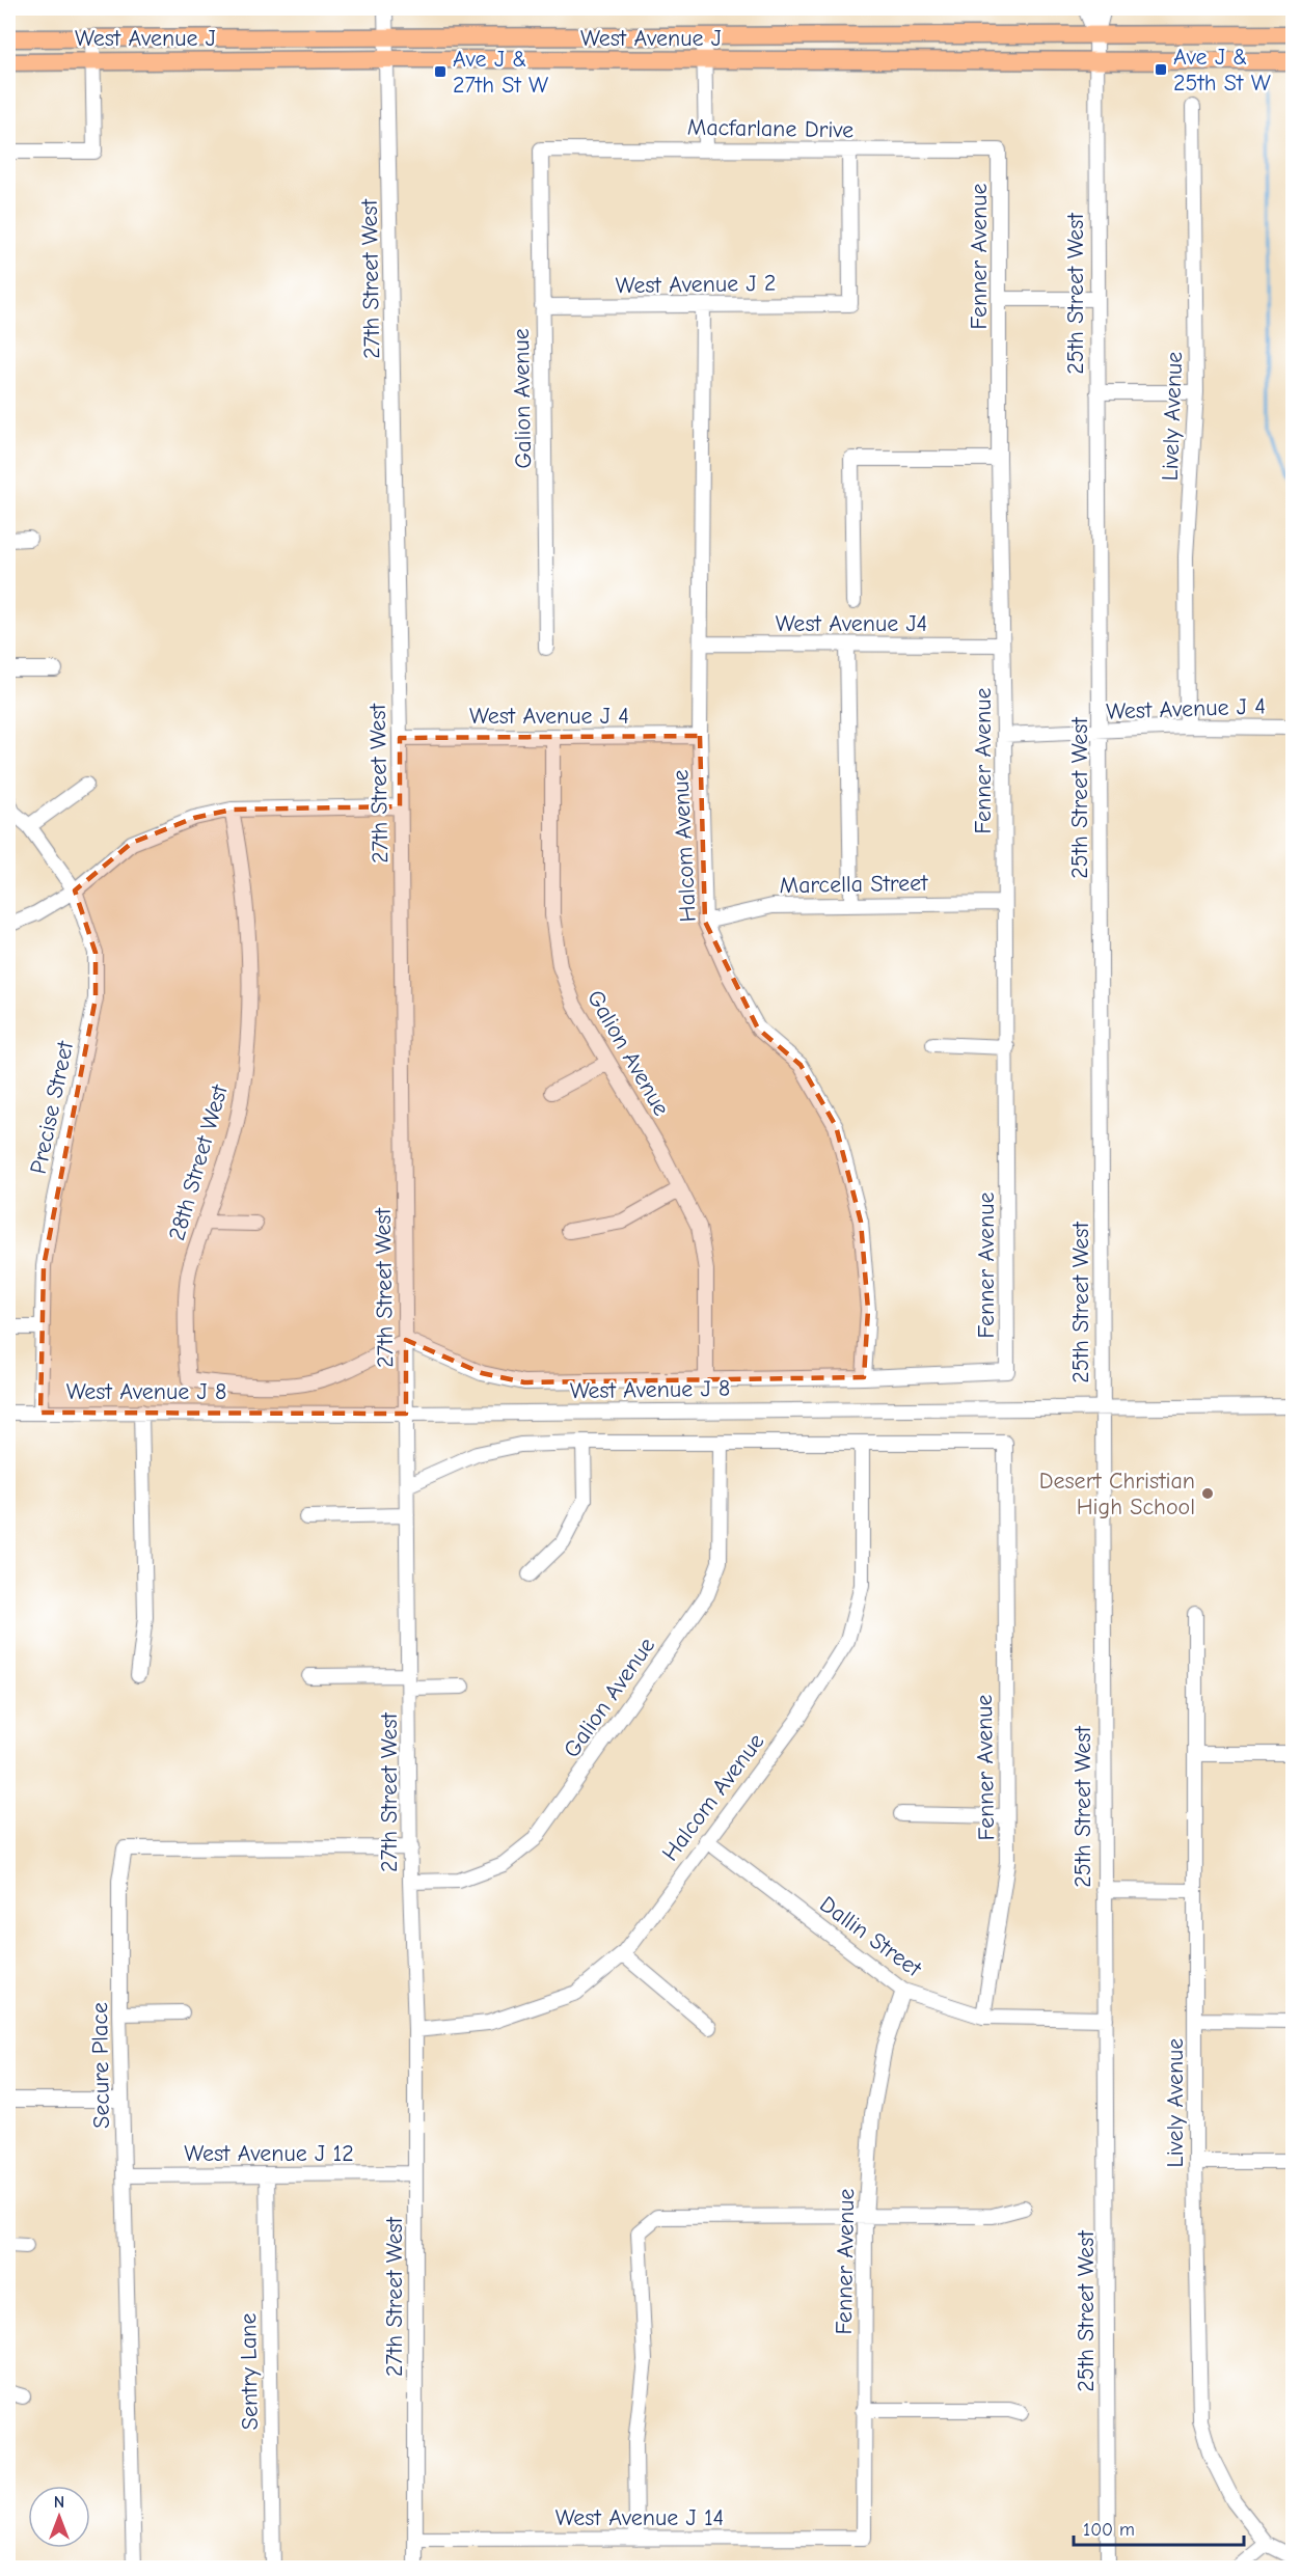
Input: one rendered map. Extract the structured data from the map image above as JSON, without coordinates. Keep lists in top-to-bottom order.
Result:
{
  "streets": {
    "main road": ["West Avenue J"],
    "street": [
      "Macfarlane Drive",
      "Fenner Avenue",
      "27th Street West",
      "West Avenue J 2",
      "25th Street West",
      "Galion Avenue",
      "Lively Avenue",
      "West Avenue J4",
      "West Avenue J 4",
      "Halcom Avenue",
      "Marcella Street",
      "Precise Street",
      "28th Street West",
      "West Avenue J 8",
      "Dallin Street",
      "Secure Place",
      "West Avenue J 12",
      "Sentry Lane",
      "West Avenue J 14"
    ]
  },
  "crossings": [
    ["West Avenue J", "27th Street West"],
    ["West Avenue J", "25th Street West"],
    ["Macfarlane Drive", "Fenner Avenue"],
    ["Macfarlane Drive", "West Avenue J 2"],
    ["Macfarlane Drive", "Galion Avenue"],
    ["Fenner Avenue", "West Avenue J4"],
    ["Fenner Avenue", "West Avenue J 4"],
    ["Fenner Avenue", "Halcom Avenue"],
    ["Fenner Avenue", "Marcella Street"],
    ["Fenner Avenue", "Dallin Street"],
    ["Fenner Avenue", "West Avenue J 14"],
    ["27th Street West", "Galion Avenue"],
    ["27th Street West", "West Avenue J 4"],
    ["27th Street West", "Halcom Avenue"],
    ["27th Street West", "28th Street West"],
    ["27th Street West", "West Avenue J 8"],
    ["27th Street West", "Secure Place"],
    ["27th Street West", "West Avenue J 12"],
    ["27th Street West", "West Avenue J 14"],
    ["West Avenue J 2", "Galion Avenue"],
    ["West Avenue J 2", "Halcom Avenue"],
    ["25th Street West", "West Avenue J 4"],
    ["25th Street West", "West Avenue J 8"],
    ["25th Street West", "Dallin Street"],
    ["Galion Avenue", "West Avenue J 4"],
    ["Lively Avenue", "West Avenue J 4"],
    ["West Avenue J4", "Halcom Avenue"],
    ["West Avenue J 4", "Halcom Avenue"],
    ["Halcom Avenue", "Marcella Street"],
    ["Halcom Avenue", "Dallin Street"],
    ["Precise Street", "West Avenue J 8"],
    ["Secure Place", "West Avenue J 12"],
    ["West Avenue J 12", "Sentry Lane"]
  ],
  "places": {
    "transit": ["Ave J & 25th St W", "Ave J & 27th St W"],
    "other": ["Desert Christian High School"]
  },
  "scale_bar": "100 m",
  "north": "top"
}
